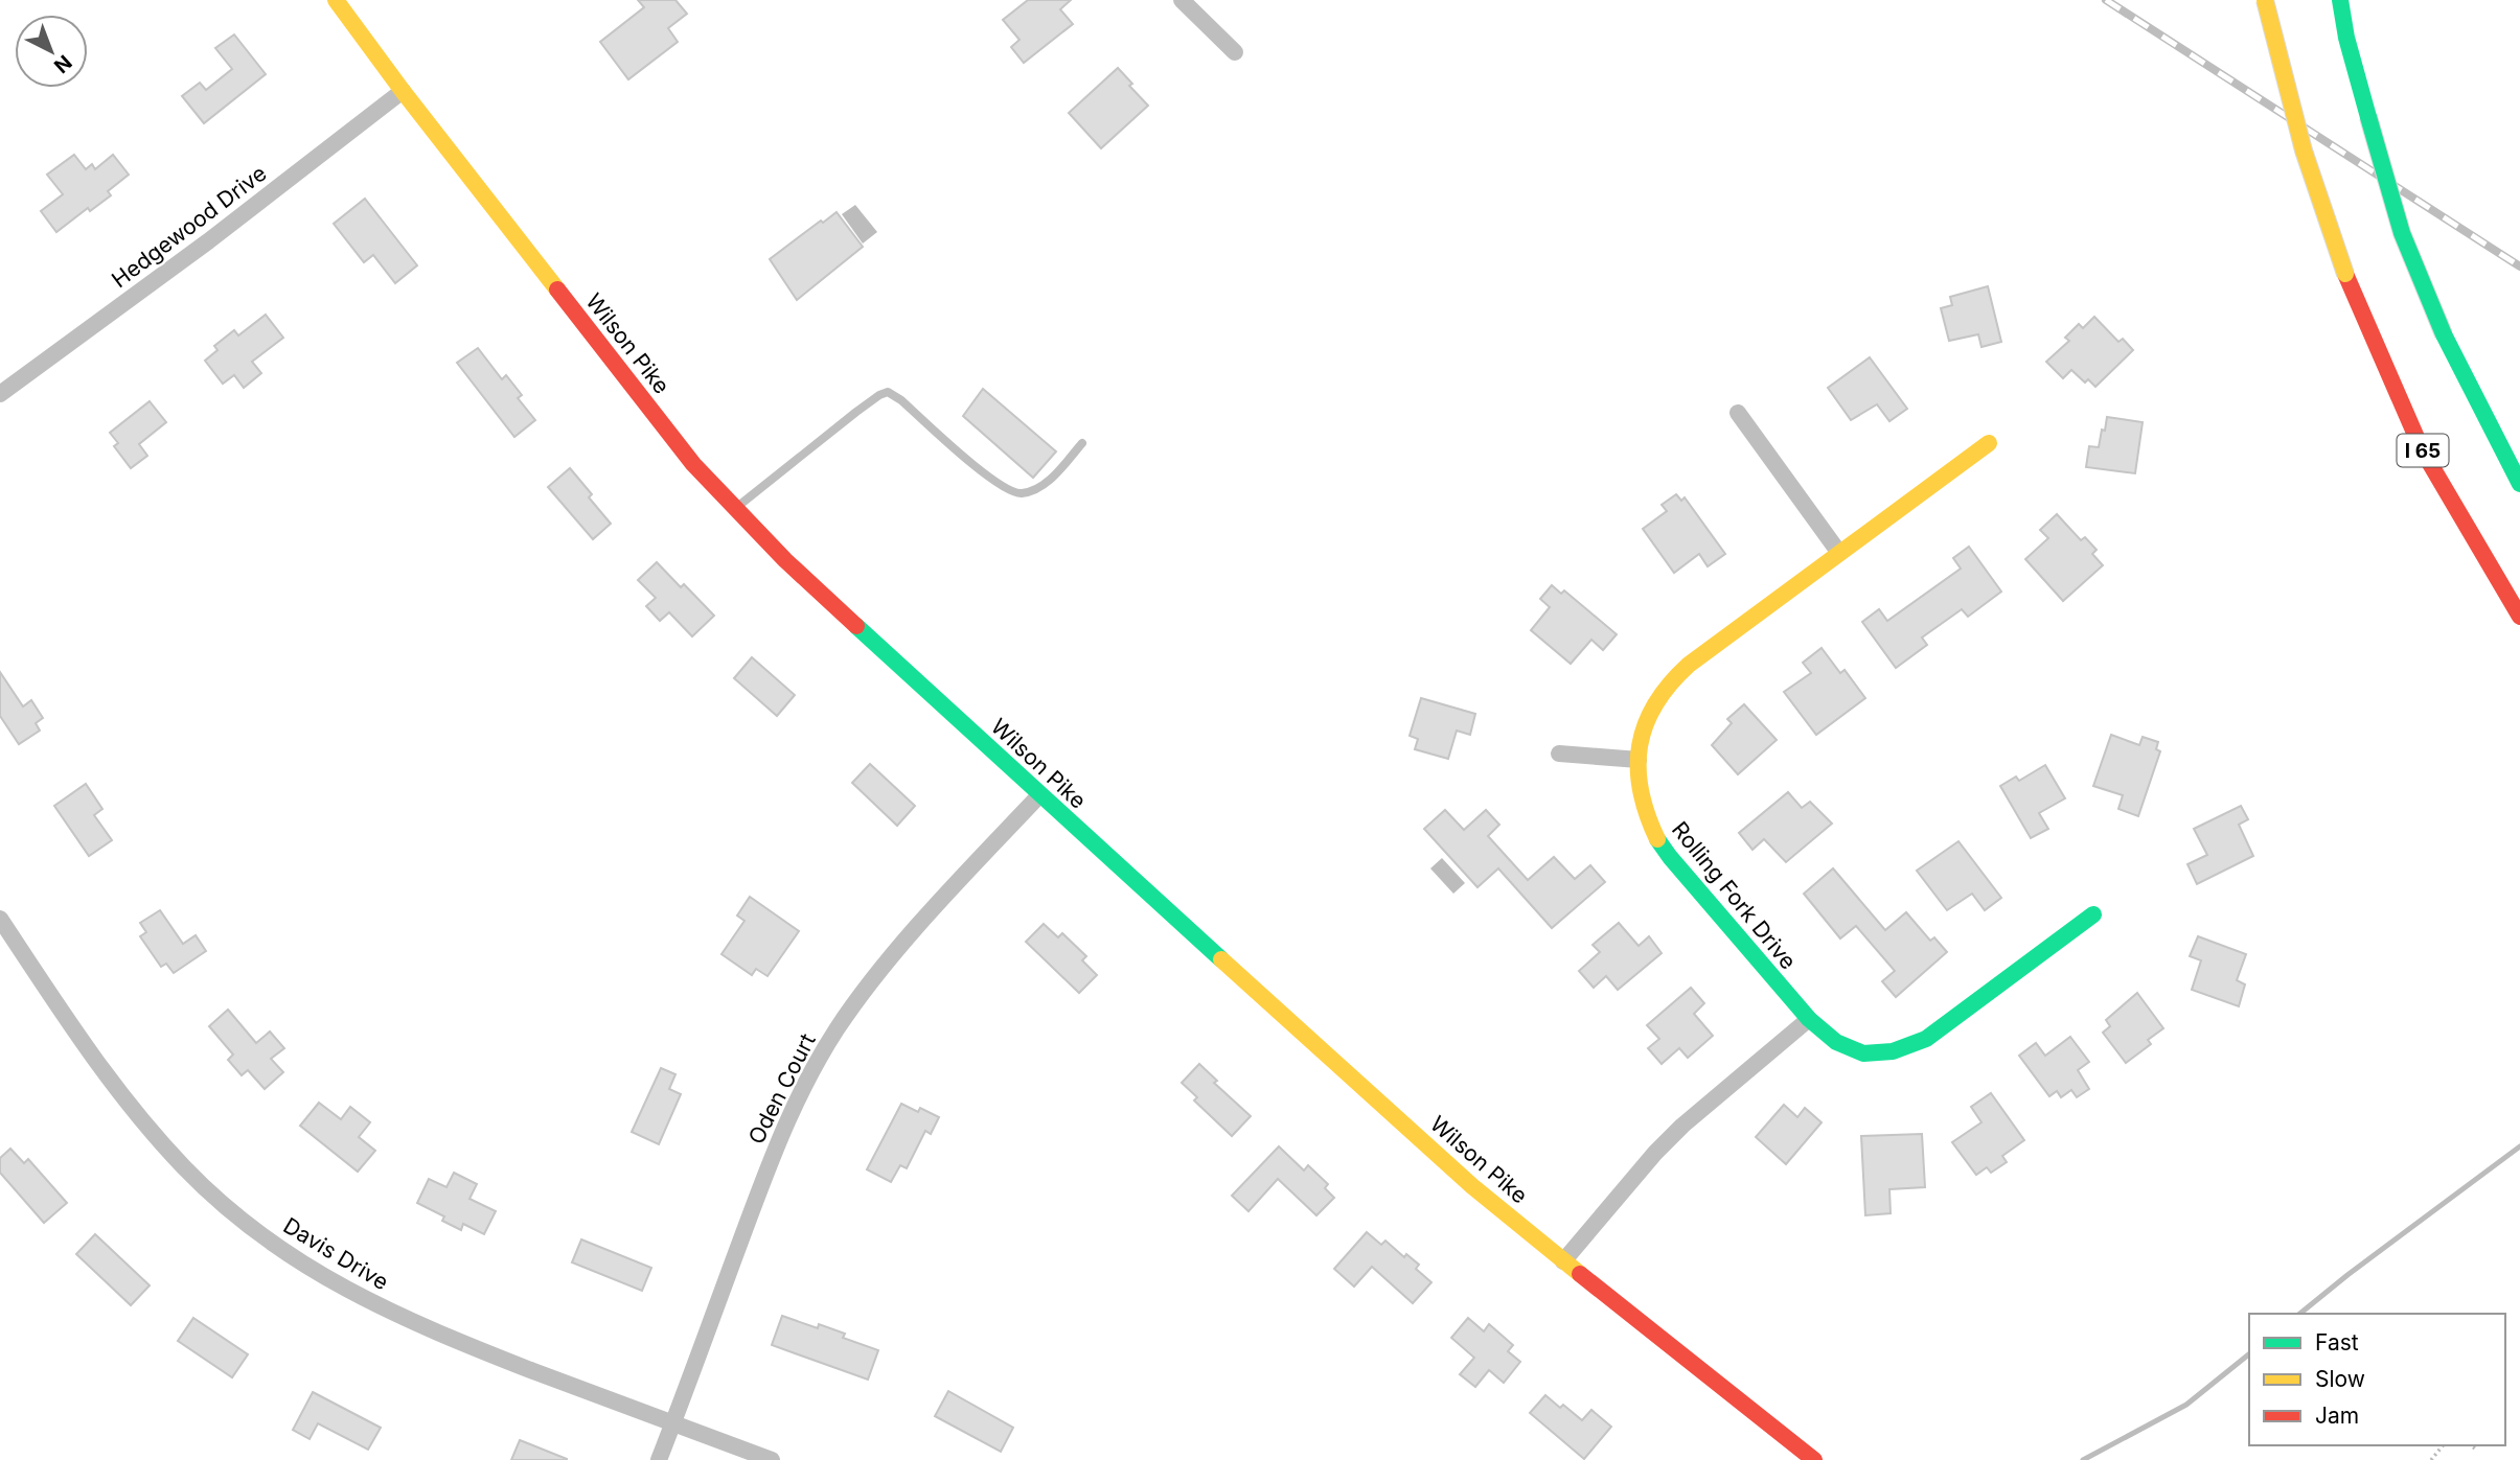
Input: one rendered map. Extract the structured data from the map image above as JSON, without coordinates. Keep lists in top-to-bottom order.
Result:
{
  "streets": {
    "main road": ["Wilson Pike", "I 65", "Rolling Fork Drive"],
    "street": ["Hedgewood Drive", "Oden Court", "Davis Drive"]
  },
  "crossings": [
    ["Hedgewood Drive", "Wilson Pike"],
    ["Wilson Pike", "Oden Court"],
    ["Oden Court", "Davis Drive"]
  ],
  "legend": ["Fast", "Slow", "Jam"],
  "north": "bottom right"
}
